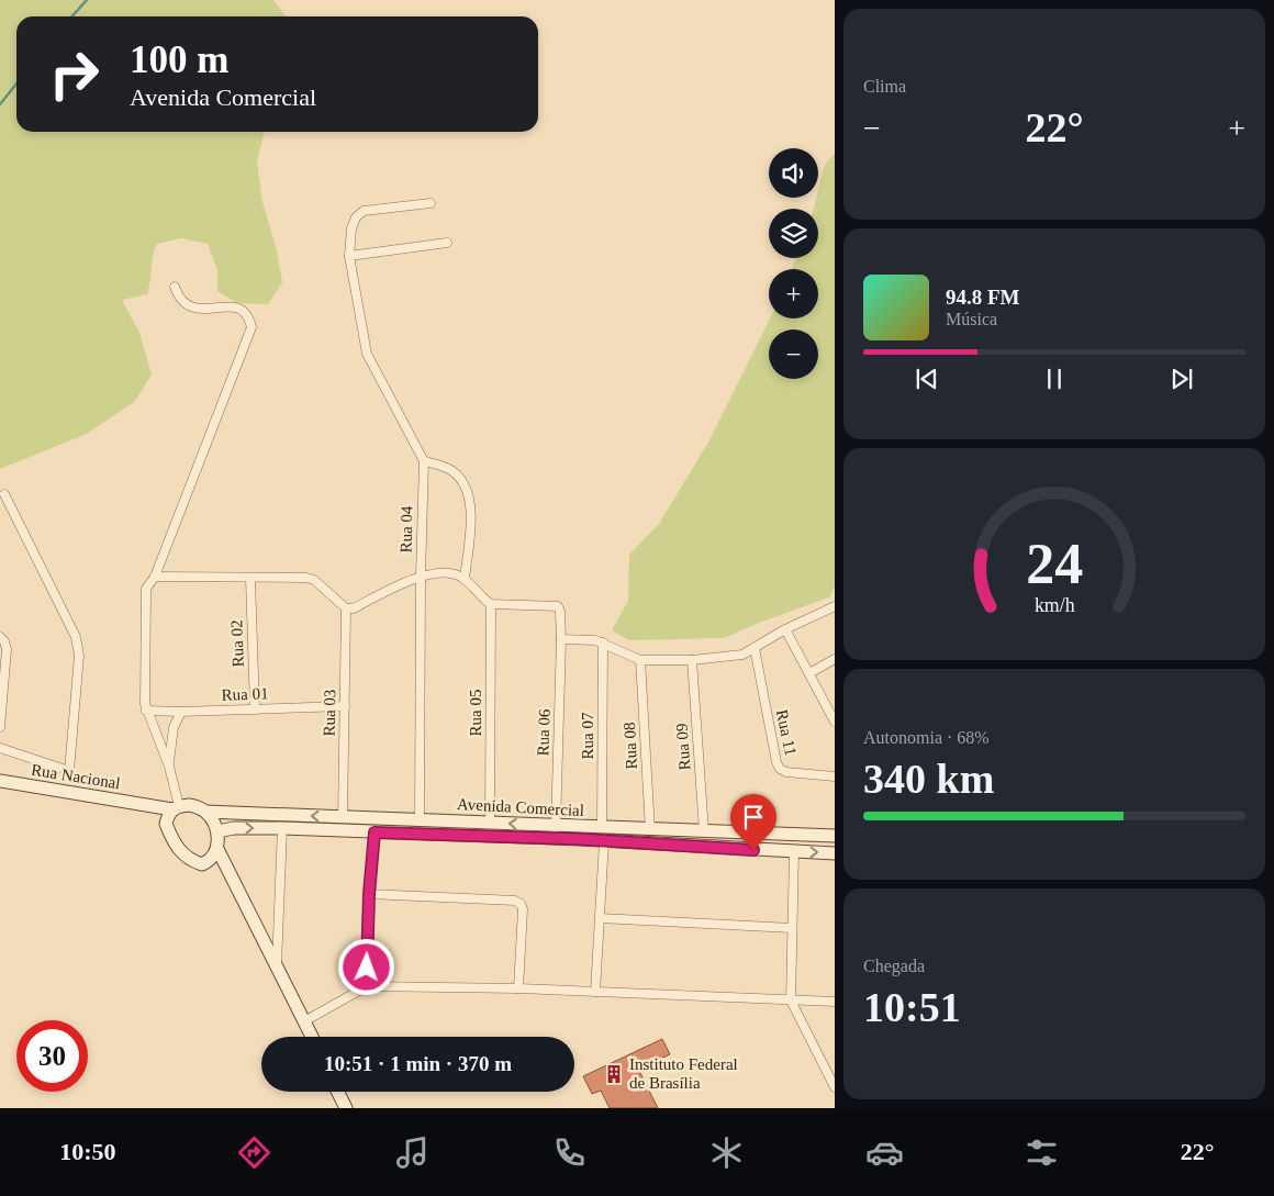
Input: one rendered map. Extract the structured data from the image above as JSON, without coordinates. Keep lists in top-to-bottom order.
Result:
{
  "streets": {
    "street": [
      "Rua 04",
      "Rua 02",
      "Rua 01",
      "Rua 03",
      "Rua 05",
      "Rua 06",
      "Rua 11",
      "Rua 07",
      "Rua 08",
      "Rua 09",
      "Rua Nacional",
      "Avenida Comercial"
    ]
  },
  "crossings": [
    ["Rua 04", "Avenida Comercial"],
    ["Rua 02", "Rua 01"],
    ["Rua 01", "Rua 03"],
    ["Rua 03", "Avenida Comercial"],
    ["Rua 05", "Rua 06"],
    ["Rua 05", "Avenida Comercial"],
    ["Rua 06", "Avenida Comercial"],
    ["Rua 07", "Avenida Comercial"],
    ["Rua 08", "Avenida Comercial"],
    ["Rua 09", "Avenida Comercial"],
    ["Rua Nacional", "Avenida Comercial"]
  ],
  "places": {
    "building": ["Instituto Federal de Brasília"]
  },
  "page": {
    "tile": [
      "Clima",
      ["Autonomia · 68%", "340 km"],
      ["Chegada", "10:51"]
    ],
    "turn": ["100 m", "Avenida Comercial"],
    "heat": ["−", "22°", "+"],
    "map_buttons": ["+", "−"],
    "song": ["94.8 FM", "Música"],
    "limit": "30",
    "trip": "10:51 · 1 min · 370 m",
    "tabs": ["10:50", "22°"],
    "gauge": ["24", "km/h"]
  }
}
